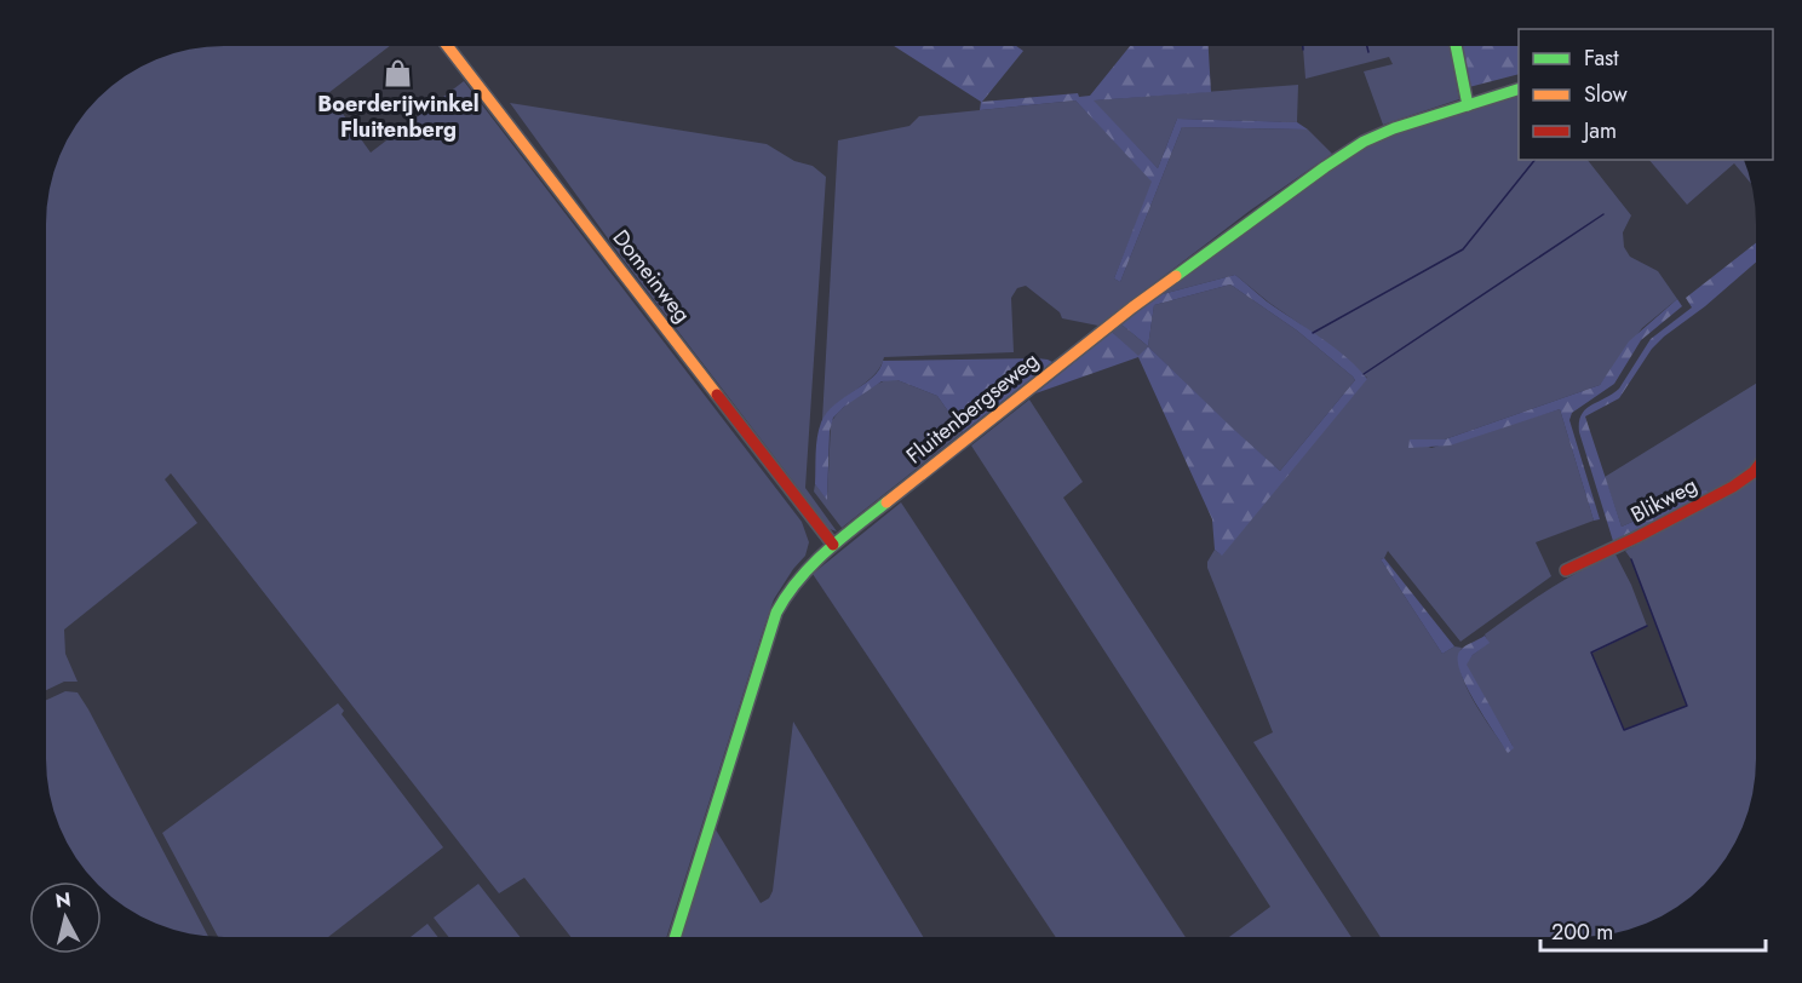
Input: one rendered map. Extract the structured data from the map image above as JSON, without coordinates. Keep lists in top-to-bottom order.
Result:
{
  "streets": {
    "street": ["Domeinweg", "Fluitenbergseweg", "Blikweg"]
  },
  "crossings": [
    ["Domeinweg", "Fluitenbergseweg"]
  ],
  "places": {
    "shop": ["Boerderijwinkel Fluitenberg"]
  },
  "legend": ["Fast", "Slow", "Jam"],
  "scale_bar": "200 m",
  "north": "top"
}
